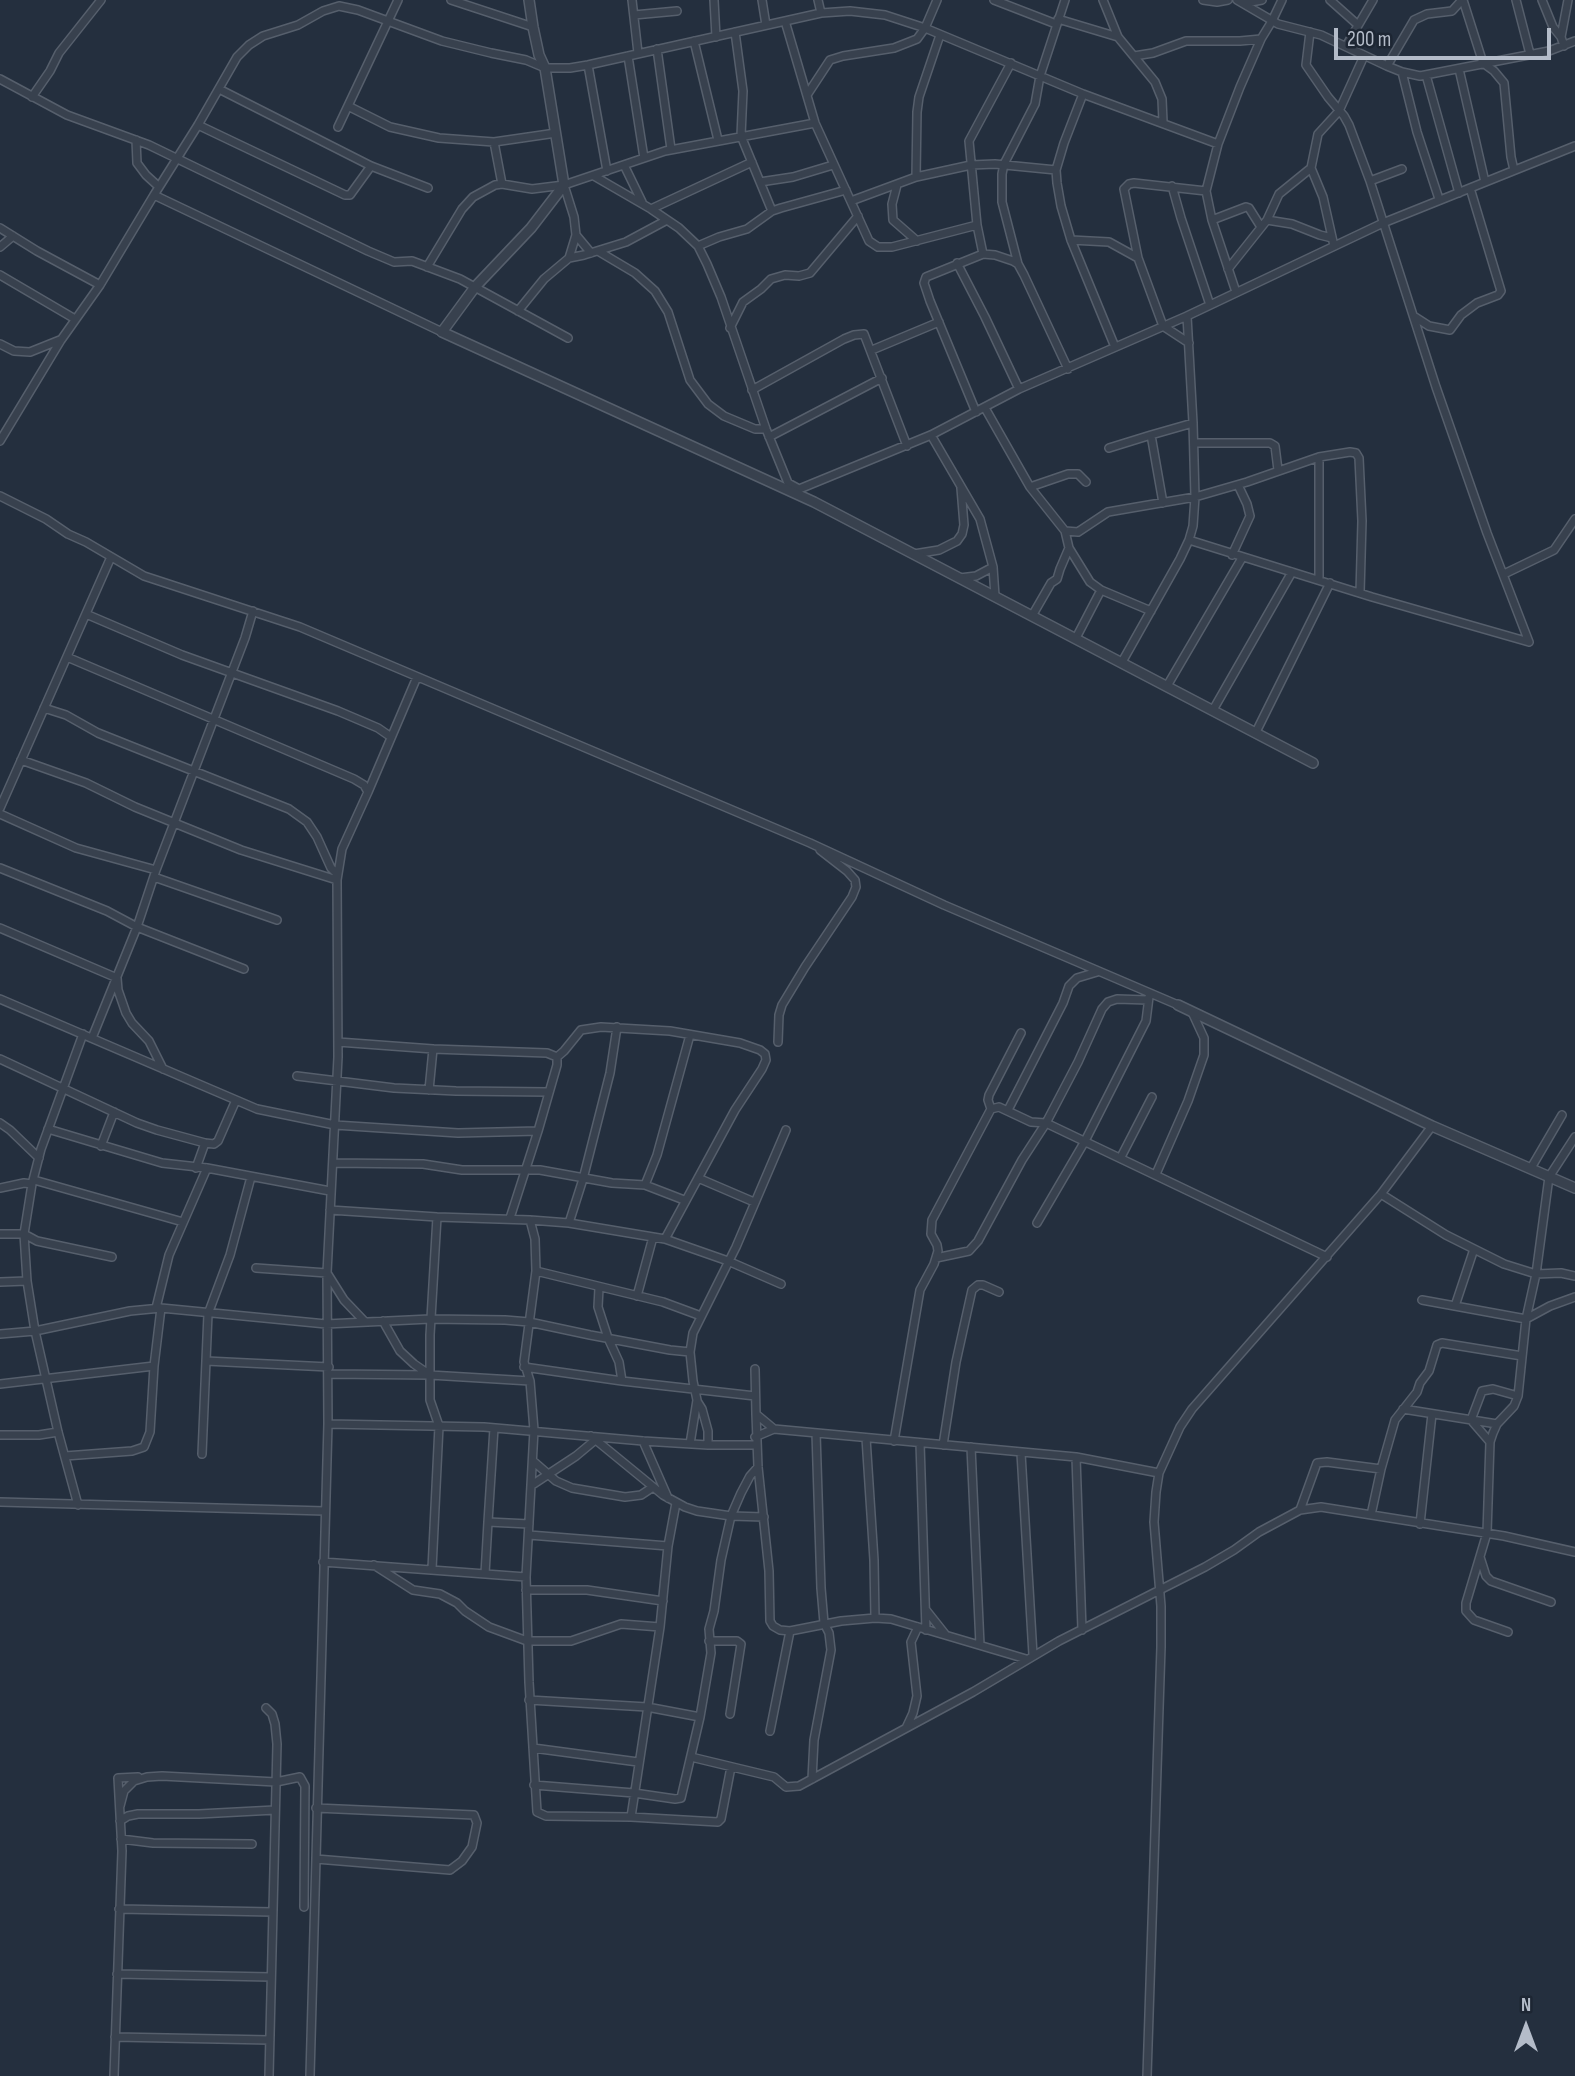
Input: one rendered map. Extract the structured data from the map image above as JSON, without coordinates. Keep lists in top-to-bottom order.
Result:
{
  "scale_bar": "200 m",
  "north": "top"
}
